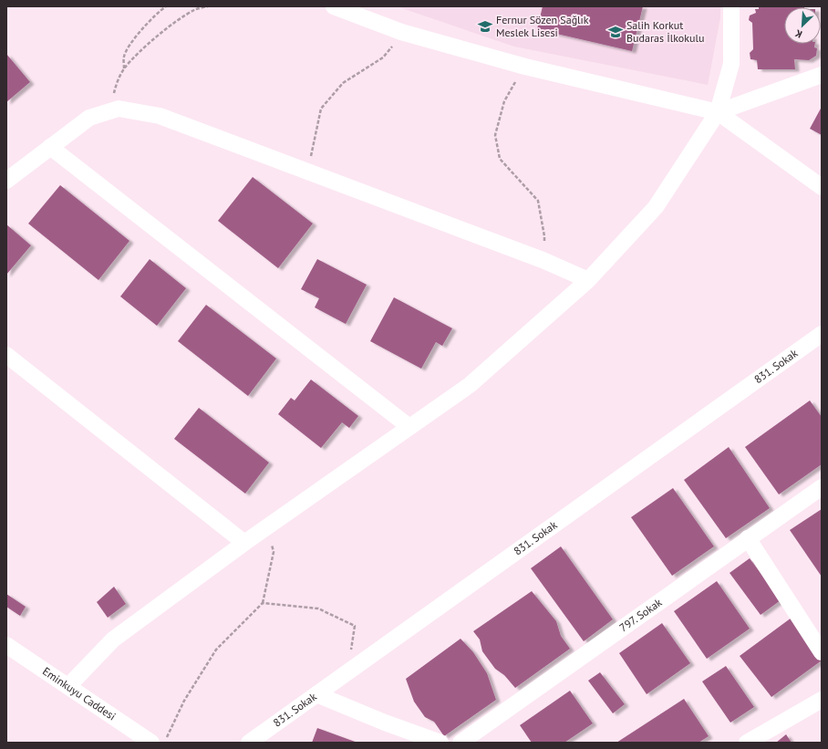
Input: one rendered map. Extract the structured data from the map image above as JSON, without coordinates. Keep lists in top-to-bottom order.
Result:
{
  "streets": {
    "street": ["831. Sokak", "797. Sokak", "Eminkuyu Caddesi"]
  },
  "places": {
    "school or university": ["Fernur Sözen Sağlık Meslek Lisesi", "Salih Korkut Budaras İlkokulu"]
  },
  "north": "bottom left"
}
